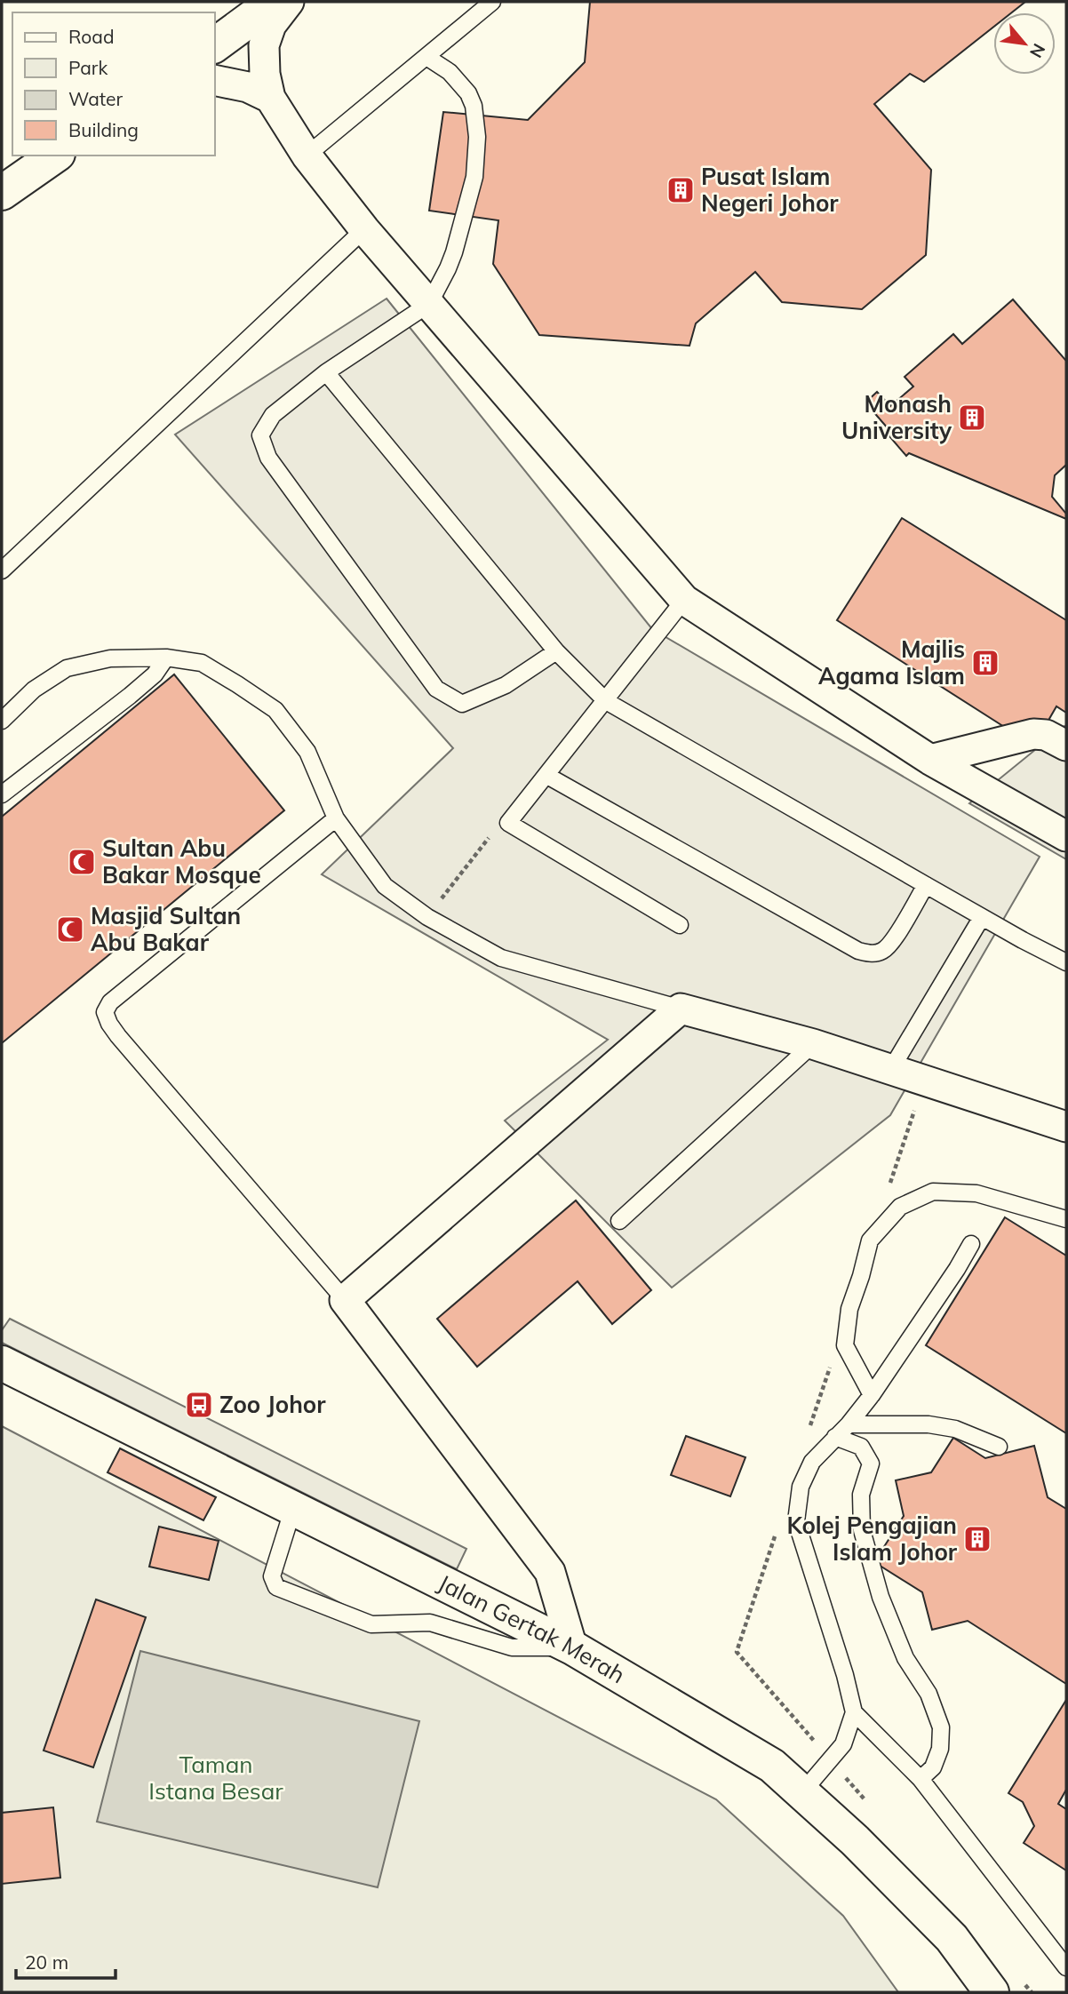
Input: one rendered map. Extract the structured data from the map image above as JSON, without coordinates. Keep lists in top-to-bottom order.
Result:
{
  "streets": {
    "main road": ["Jalan Gertak Merah"]
  },
  "parks": ["Taman Istana Besar"],
  "places": {
    "building": [
      "Pusat Islam Negeri Johor",
      "Monash University",
      "Majlis Agama Islam",
      "Kolej Pengajian Islam Johor"
    ],
    "mosque": ["Sultan Abu Bakar Mosque", "Masjid Sultan Abu Bakar"],
    "bus stop": ["Zoo Johor"]
  },
  "legend": [
    "Road",
    "Park",
    "Water",
    "Building"
  ],
  "scale_bar": "20 m",
  "north": "bottom right"
}
